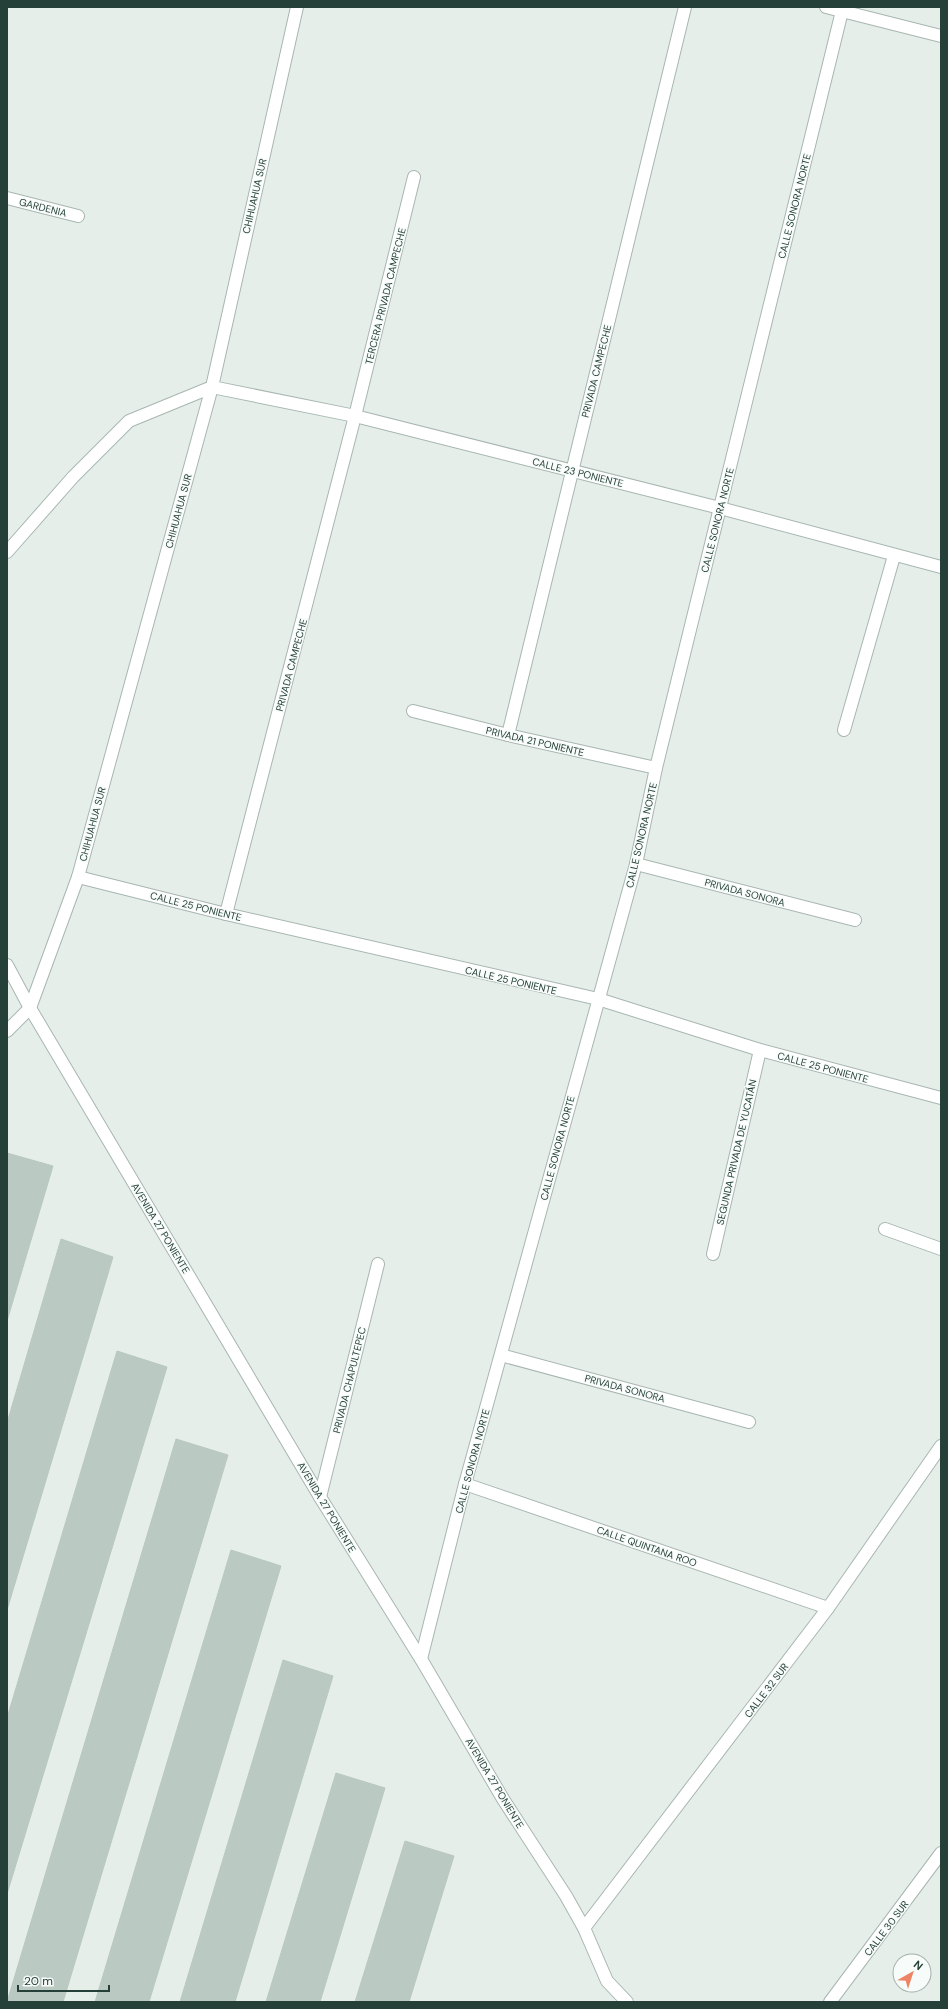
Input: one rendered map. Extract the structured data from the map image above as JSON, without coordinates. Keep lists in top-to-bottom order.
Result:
{
  "streets": {
    "street": [
      "CHIHUAHUA SUR",
      "CALLE SONORA NORTE",
      "GARDENIA",
      "TERCERA PRIVADA CAMPECHE",
      "PRIVADA CAMPECHE",
      "CALLE 23 PONIENTE",
      "PRIVADA 21 PONIENTE",
      "PRIVADA SONORA",
      "CALLE 25 PONIENTE",
      "SEGUNDA PRIVADA DE YUCATÁN",
      "AVENIDA 27 PONIENTE",
      "PRIVADA CHAPULTEPEC",
      "CALLE QUINTANA ROO",
      "CALLE 32 SUR",
      "CALLE 30 SUR"
    ]
  },
  "crossings": [
    ["CHIHUAHUA SUR", "CALLE 23 PONIENTE"],
    ["CHIHUAHUA SUR", "CALLE 25 PONIENTE"],
    ["CHIHUAHUA SUR", "AVENIDA 27 PONIENTE"],
    ["CALLE SONORA NORTE", "CALLE 23 PONIENTE"],
    ["CALLE SONORA NORTE", "PRIVADA 21 PONIENTE"],
    ["CALLE SONORA NORTE", "PRIVADA SONORA"],
    ["CALLE SONORA NORTE", "CALLE 25 PONIENTE"],
    ["CALLE SONORA NORTE", "AVENIDA 27 PONIENTE"],
    ["CALLE SONORA NORTE", "CALLE QUINTANA ROO"],
    ["TERCERA PRIVADA CAMPECHE", "PRIVADA CAMPECHE"],
    ["TERCERA PRIVADA CAMPECHE", "CALLE 23 PONIENTE"],
    ["PRIVADA CAMPECHE", "CALLE 23 PONIENTE"],
    ["PRIVADA CAMPECHE", "PRIVADA 21 PONIENTE"],
    ["PRIVADA CAMPECHE", "CALLE 25 PONIENTE"],
    ["CALLE 25 PONIENTE", "SEGUNDA PRIVADA DE YUCATÁN"],
    ["AVENIDA 27 PONIENTE", "PRIVADA CHAPULTEPEC"],
    ["AVENIDA 27 PONIENTE", "CALLE 32 SUR"],
    ["CALLE QUINTANA ROO", "CALLE 32 SUR"]
  ],
  "scale_bar": "20 m",
  "north": "top right"
}
